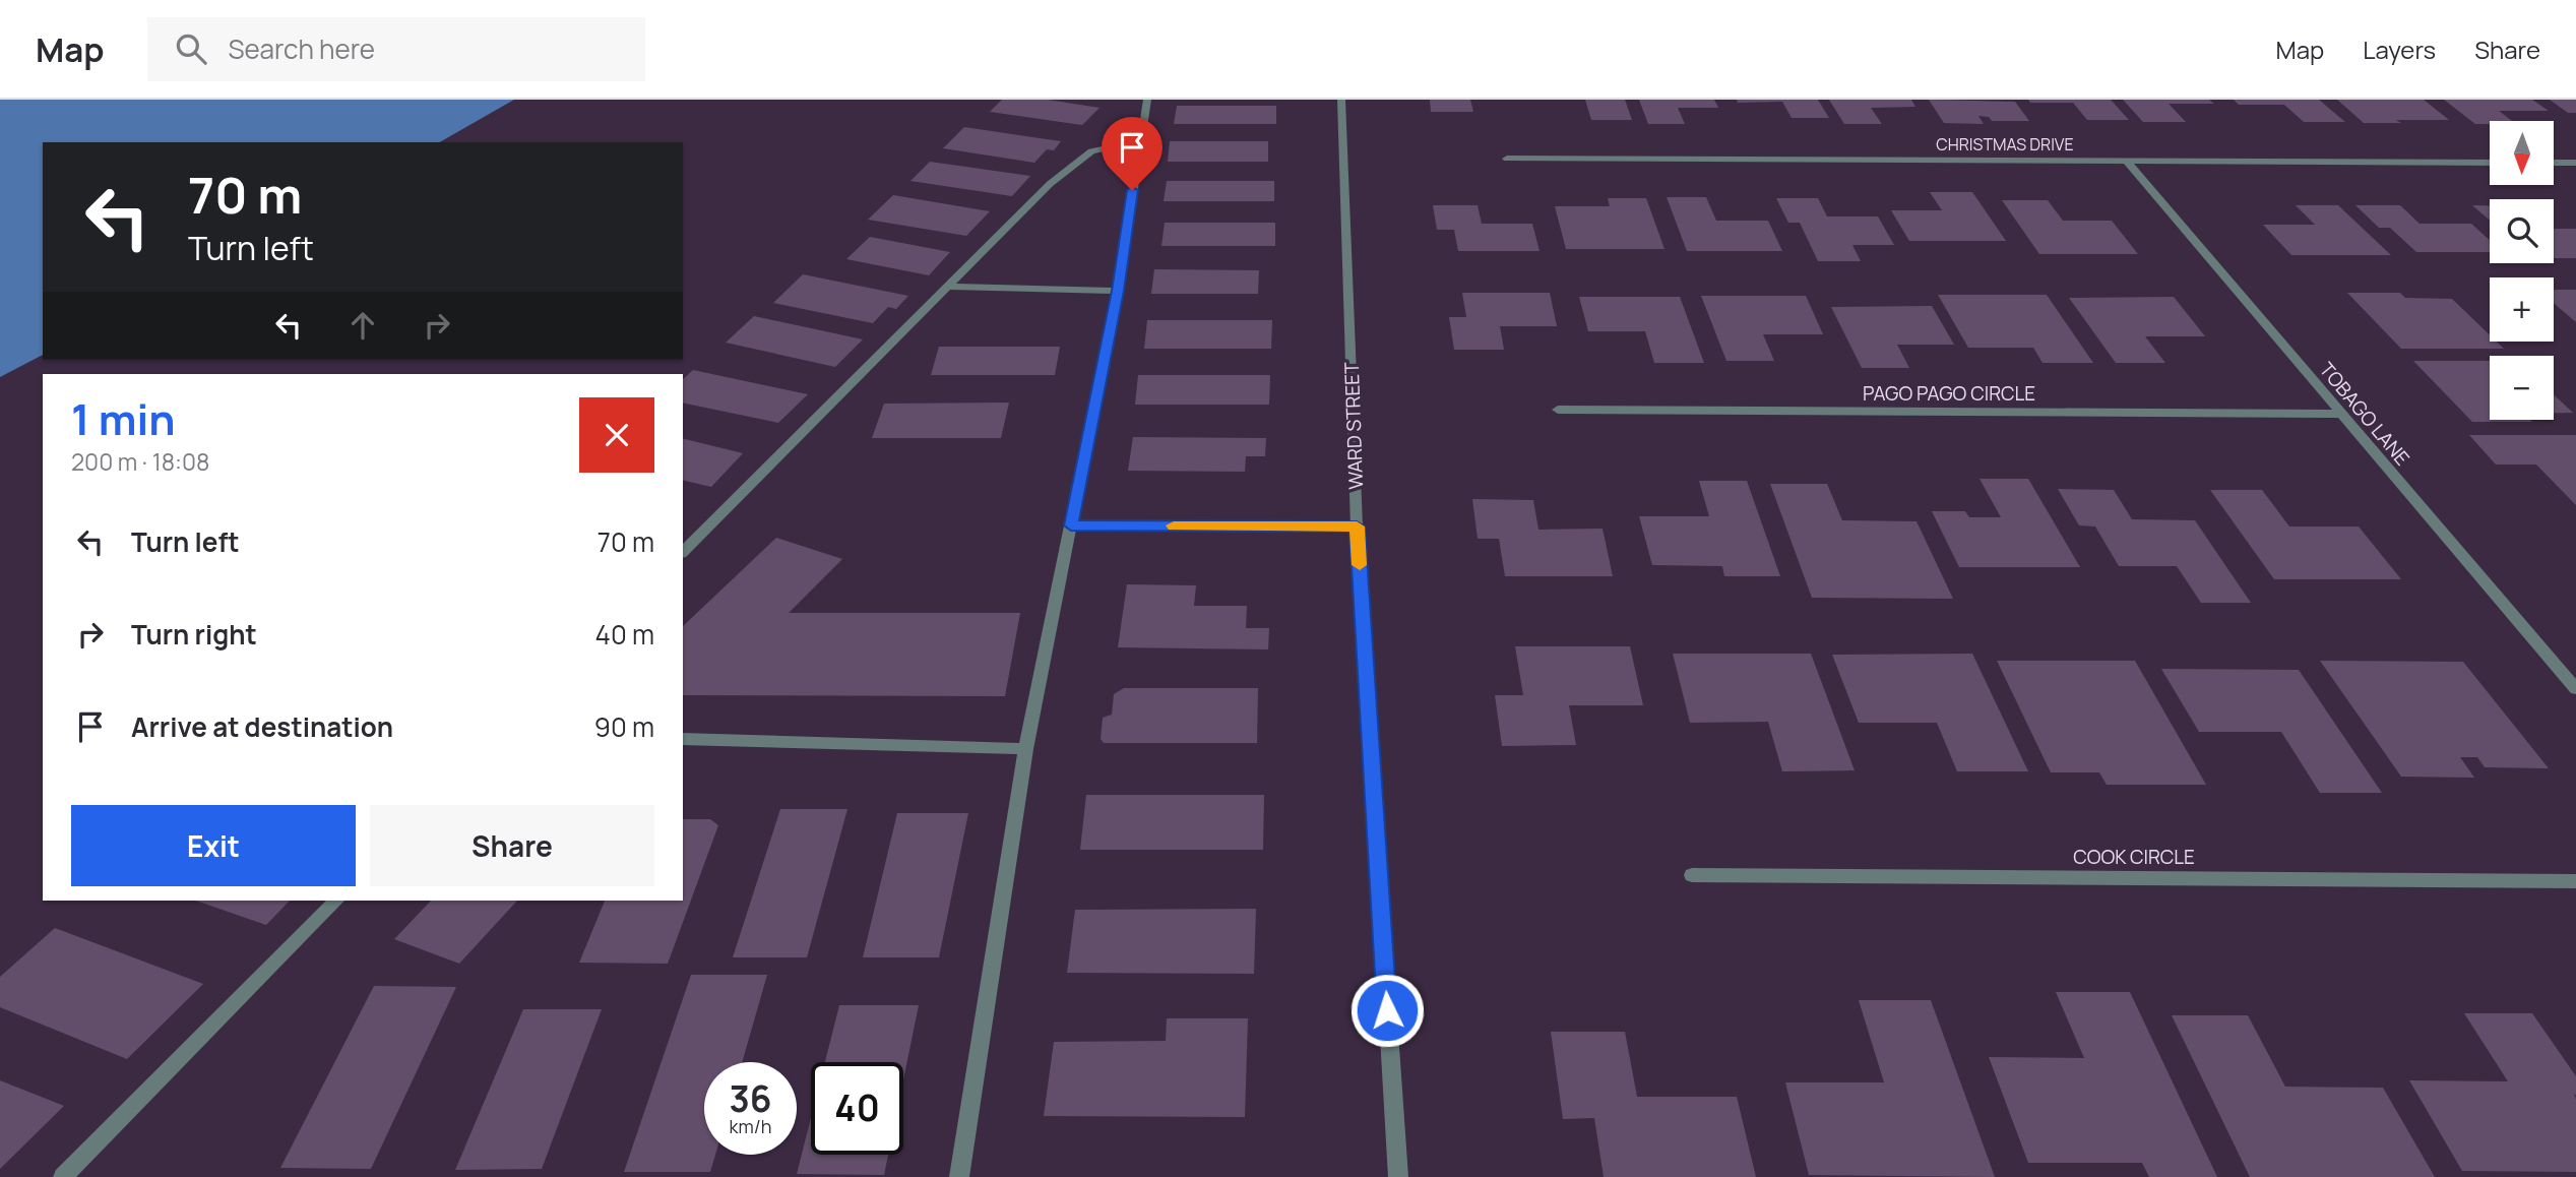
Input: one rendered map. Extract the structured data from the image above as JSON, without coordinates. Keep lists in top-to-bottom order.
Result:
{
  "streets": {
    "street": [
      "CHRISTMAS DRIVE",
      "PAGO PAGO CIRCLE",
      "TOBAGO LANE",
      "WARD STREET",
      "COOK CIRCLE"
    ]
  },
  "crossings": [
    ["CHRISTMAS DRIVE", "TOBAGO LANE"],
    ["PAGO PAGO CIRCLE", "TOBAGO LANE"]
  ],
  "north": "bottom",
  "page": {
    "header": "Map",
    "search": "Search here",
    "nav": ["Map", "Layers", "Share"],
    "map_buttons": ["+", "−"],
    "turn": ["70 m", "Turn left"],
    "heading": ["1 min", "200 m · 18:08"],
    "list": [
      {
        "name": "Turn left",
        "value": "70 m"
      },
      {
        "name": "Turn right",
        "value": "40 m"
      },
      {
        "name": "Arrive at destination",
        "value": "90 m"
      }
    ],
    "buttons": ["Exit", "Share"],
    "speed": "36 km/h",
    "limit": "40"
  }
}
